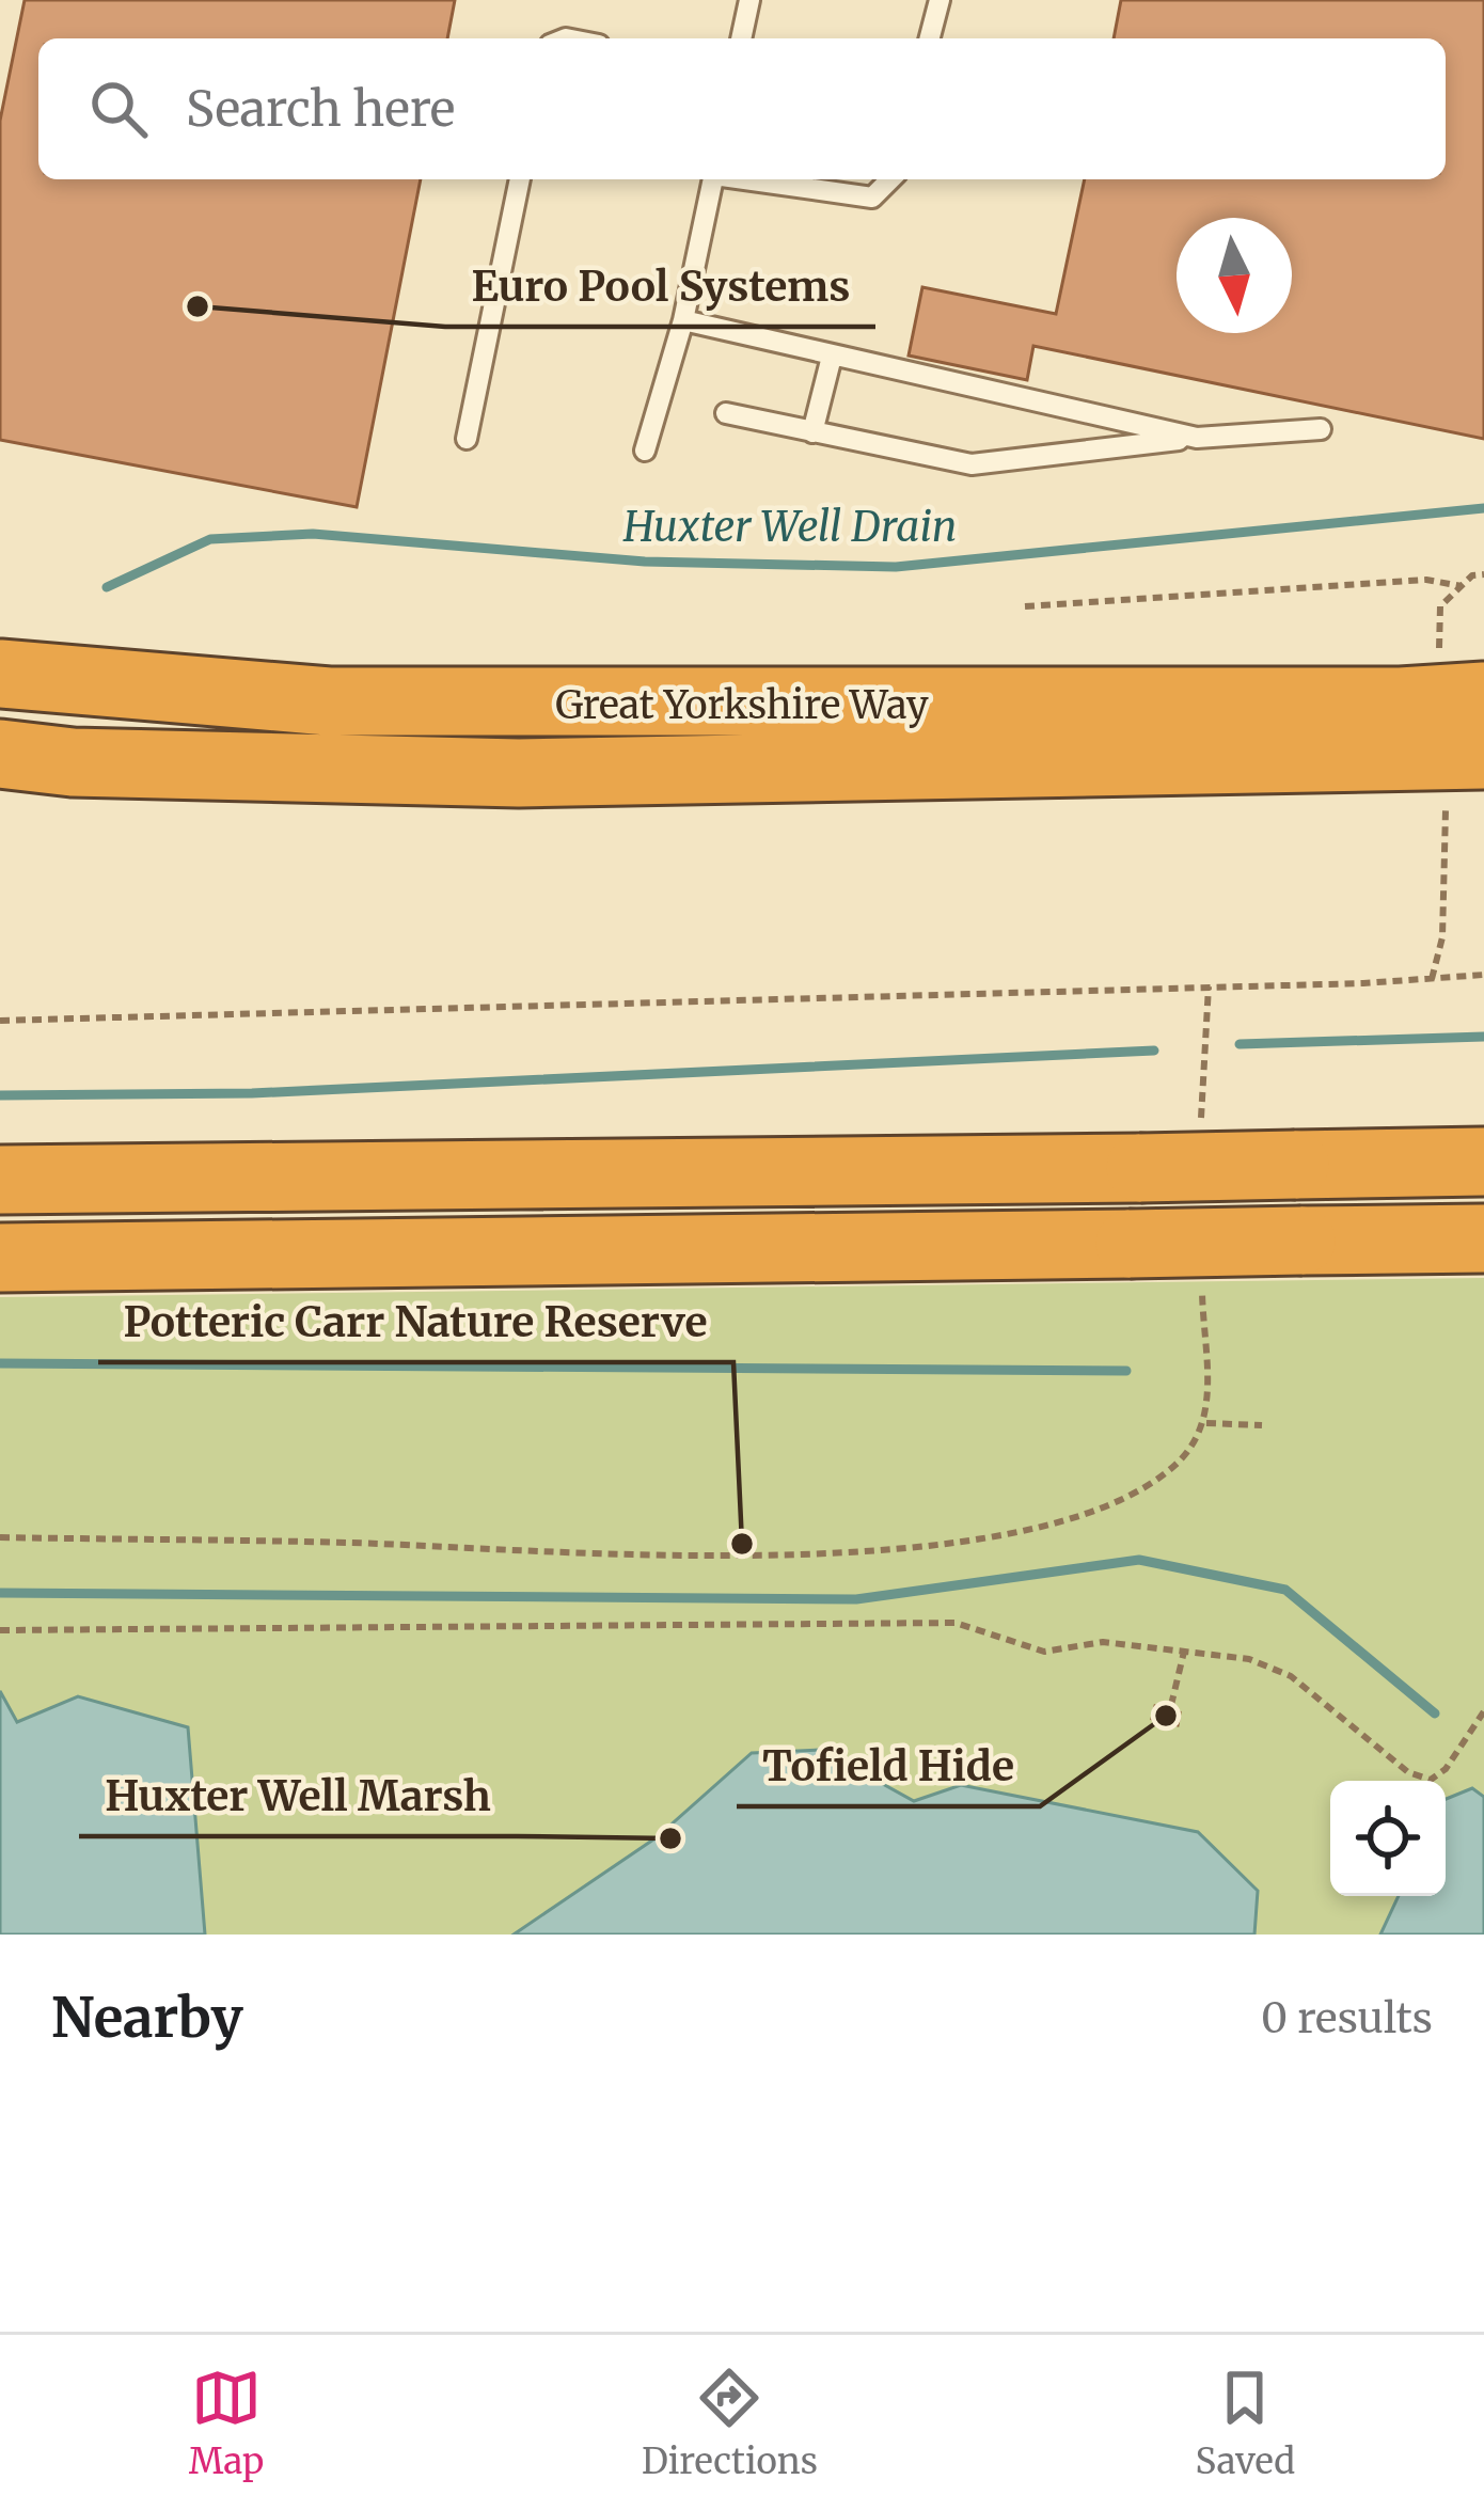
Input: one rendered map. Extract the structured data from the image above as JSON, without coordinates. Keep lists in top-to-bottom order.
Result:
{
  "streets": {
    "highway": ["Great Yorkshire Way"]
  },
  "water": ["Huxter Well Drain"],
  "places": [
    "Euro Pool Systems",
    "Potteric Carr Nature Reserve",
    "Tofield Hide",
    "Huxter Well Marsh"
  ],
  "north": "bottom",
  "page": {
    "search": "Search here",
    "heading": ["Nearby", "0 results"],
    "nav": ["Map", "Directions", "Saved"]
  }
}
